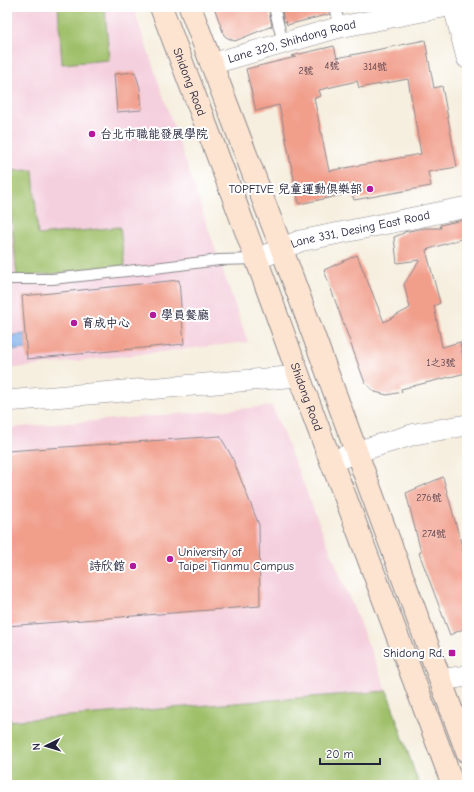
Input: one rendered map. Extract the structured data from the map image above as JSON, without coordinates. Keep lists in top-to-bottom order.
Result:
{
  "streets": {
    "street": ["Lane 320, Shihdong Road", "Shidong Road", "Lane 331, Desing East Road"]
  },
  "crossings": [
    ["Shidong Road", "Lane 331, Desing East Road"]
  ],
  "places": {
    "other": [
      "台北市職能發展學院",
      "TOPFIVE 兒童運動俱樂部",
      "學員餐廳",
      "育成中心",
      "University of Taipei Tianmu Campus",
      "詩欣館"
    ],
    "transit": ["Shidong Rd."]
  },
  "house_numbers": [
    "4號",
    "314號",
    "2號",
    "1之3號",
    "276號",
    "274號"
  ],
  "scale_bar": "20 m",
  "north": "left"
}
